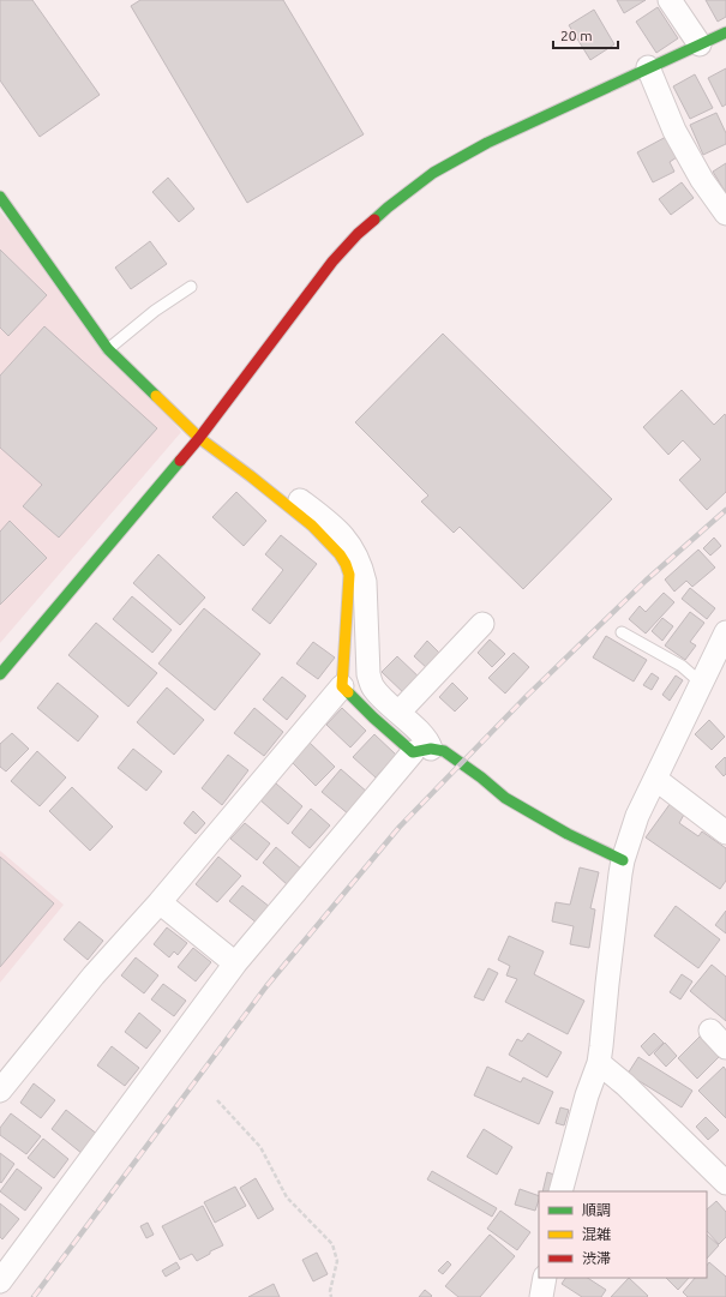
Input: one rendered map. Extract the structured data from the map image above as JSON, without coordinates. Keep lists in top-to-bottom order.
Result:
{
  "legend": ["順調", "混雑", "渋滞"],
  "scale_bar": "20 m"
}
